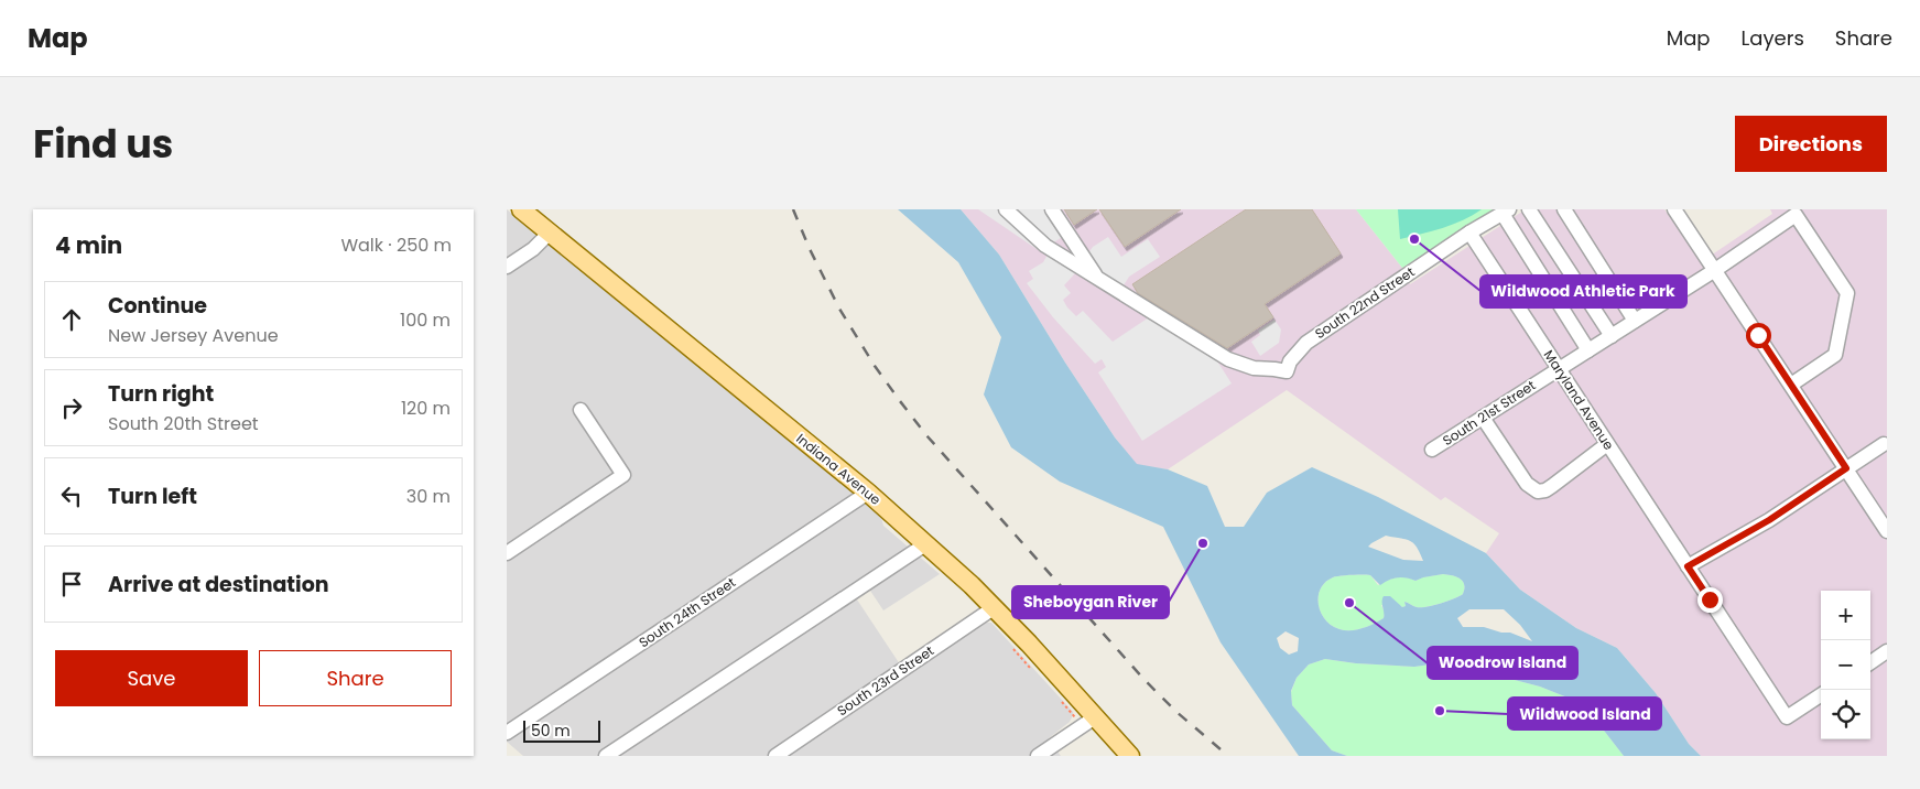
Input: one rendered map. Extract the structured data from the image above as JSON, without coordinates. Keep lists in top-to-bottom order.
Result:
{
  "streets": {
    "main road": ["Indiana Avenue"],
    "street": [
      "South 22nd Street",
      "Maryland Avenue",
      "South 21st Street",
      "South 24th Street",
      "South 23rd Street"
    ]
  },
  "crossings": [
    ["South 22nd Street", "Maryland Avenue"],
    ["Maryland Avenue", "South 21st Street"],
    ["Indiana Avenue", "South 24th Street"],
    ["Indiana Avenue", "South 23rd Street"]
  ],
  "places": [
    "Wildwood Athletic Park",
    "Sheboygan River",
    "Woodrow Island",
    "Wildwood Island"
  ],
  "scale_bar": "50 m",
  "page": {
    "header": "Map",
    "nav": ["Map", "Layers", "Share"],
    "title": "Find us",
    "buttons": [
      "Directions",
      ["Save", "Share"]
    ],
    "heading": ["4 min", "Walk · 250 m"],
    "list": [
      ["Continue", "New Jersey Avenue", "100 m"],
      ["Turn right", "South 20th Street", "120 m"],
      ["Turn left", "30 m"],
      "Arrive at destination"
    ],
    "map_buttons": ["+", "−"],
    "scale": "50 m"
  }
}
